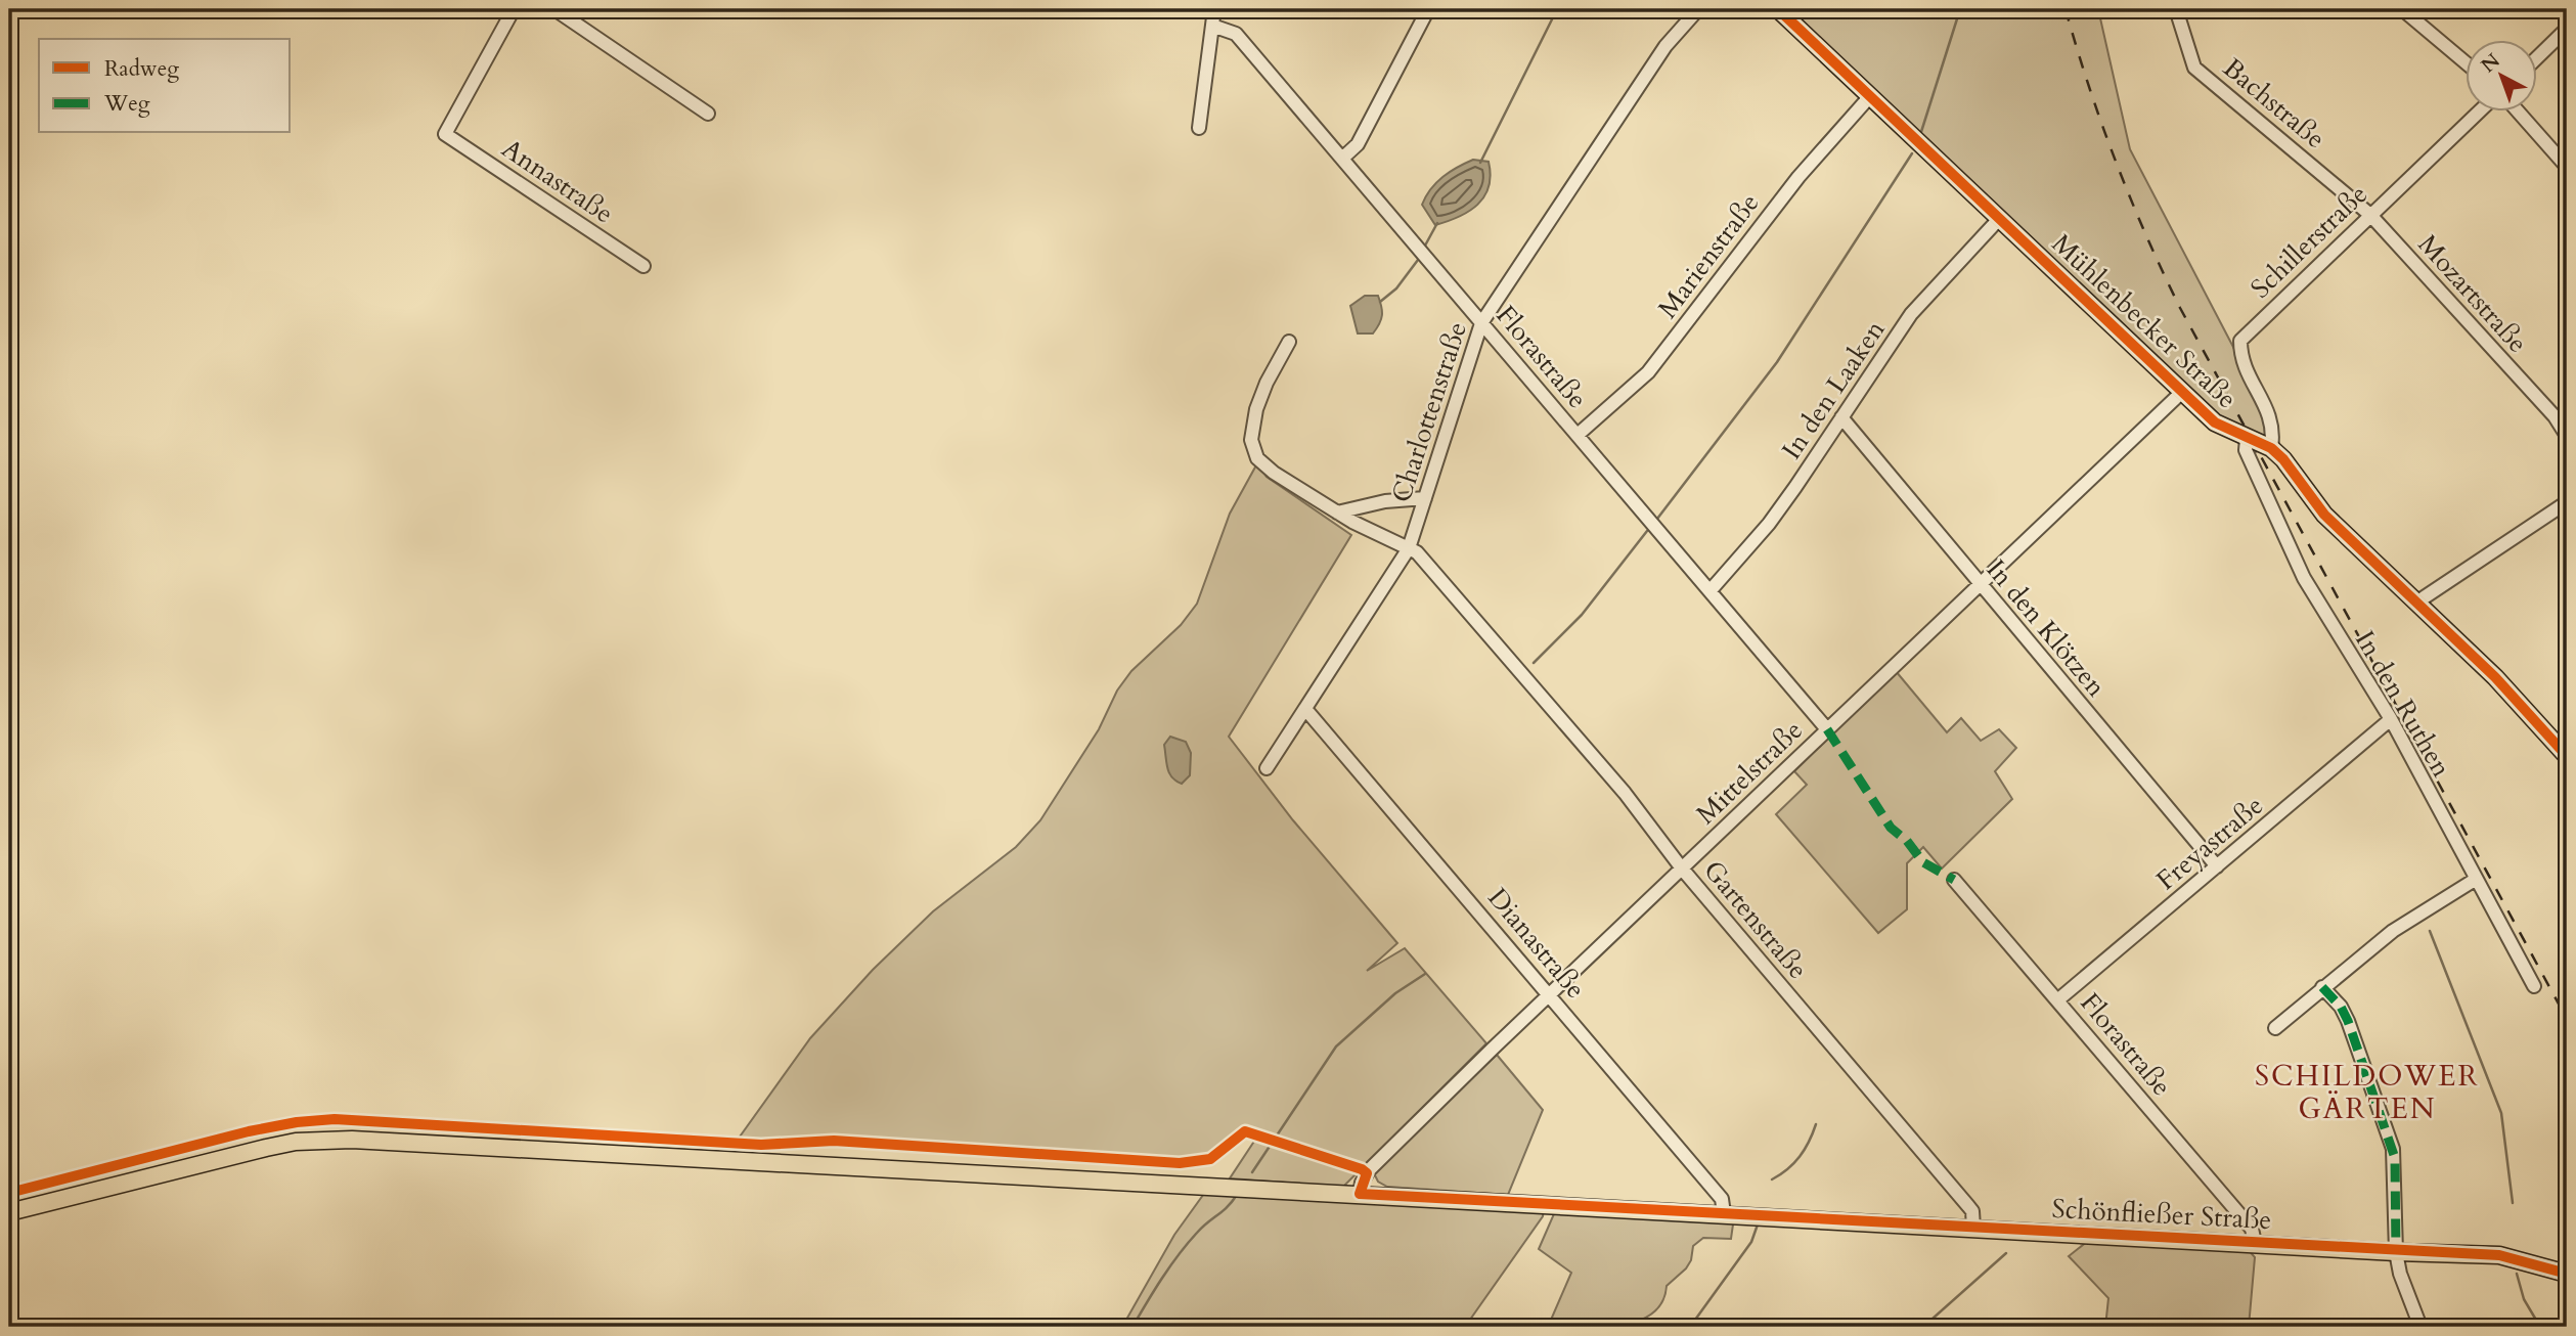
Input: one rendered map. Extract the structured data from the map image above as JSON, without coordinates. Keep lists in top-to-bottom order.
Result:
{
  "streets": {
    "main road": ["Mühlenbecker Straße", "Schönfließer Straße"],
    "street": [
      "Bachstraße",
      "Annastraße",
      "Schillerstraße",
      "Marienstraße",
      "Mozartstraße",
      "Florastraße",
      "In den Laaken",
      "Charlottenstraße",
      "In den Klötzen",
      "In den Ruthen",
      "Mittelstraße",
      "Freyastraße",
      "Gartenstraße",
      "Dianastraße"
    ]
  },
  "crossings": [
    ["Bachstraße", "Schillerstraße"],
    ["Bachstraße", "Mozartstraße"],
    ["Schillerstraße", "Mozartstraße"],
    ["Schillerstraße", "Mühlenbecker Straße"],
    ["Marienstraße", "Mühlenbecker Straße"],
    ["Marienstraße", "Florastraße"],
    ["Mühlenbecker Straße", "In den Laaken"],
    ["Mühlenbecker Straße", "In den Ruthen"],
    ["Mühlenbecker Straße", "Mittelstraße"],
    ["Florastraße", "In den Laaken"],
    ["Florastraße", "Charlottenstraße"],
    ["Florastraße", "Mittelstraße"],
    ["Florastraße", "Freyastraße"],
    ["Florastraße", "Schönfließer Straße"],
    ["In den Laaken", "In den Klötzen"],
    ["Charlottenstraße", "Gartenstraße"],
    ["Charlottenstraße", "Dianastraße"],
    ["In den Klötzen", "Mittelstraße"],
    ["In den Klötzen", "Freyastraße"],
    ["In den Ruthen", "Freyastraße"],
    ["Mittelstraße", "Gartenstraße"],
    ["Mittelstraße", "Dianastraße"],
    ["Mittelstraße", "Schönfließer Straße"],
    ["Gartenstraße", "Schönfließer Straße"],
    ["Dianastraße", "Schönfließer Straße"]
  ],
  "districts": ["SCHILDOWER GÄRTEN"],
  "legend": ["Radweg", "Weg"],
  "north": "top left"
}
